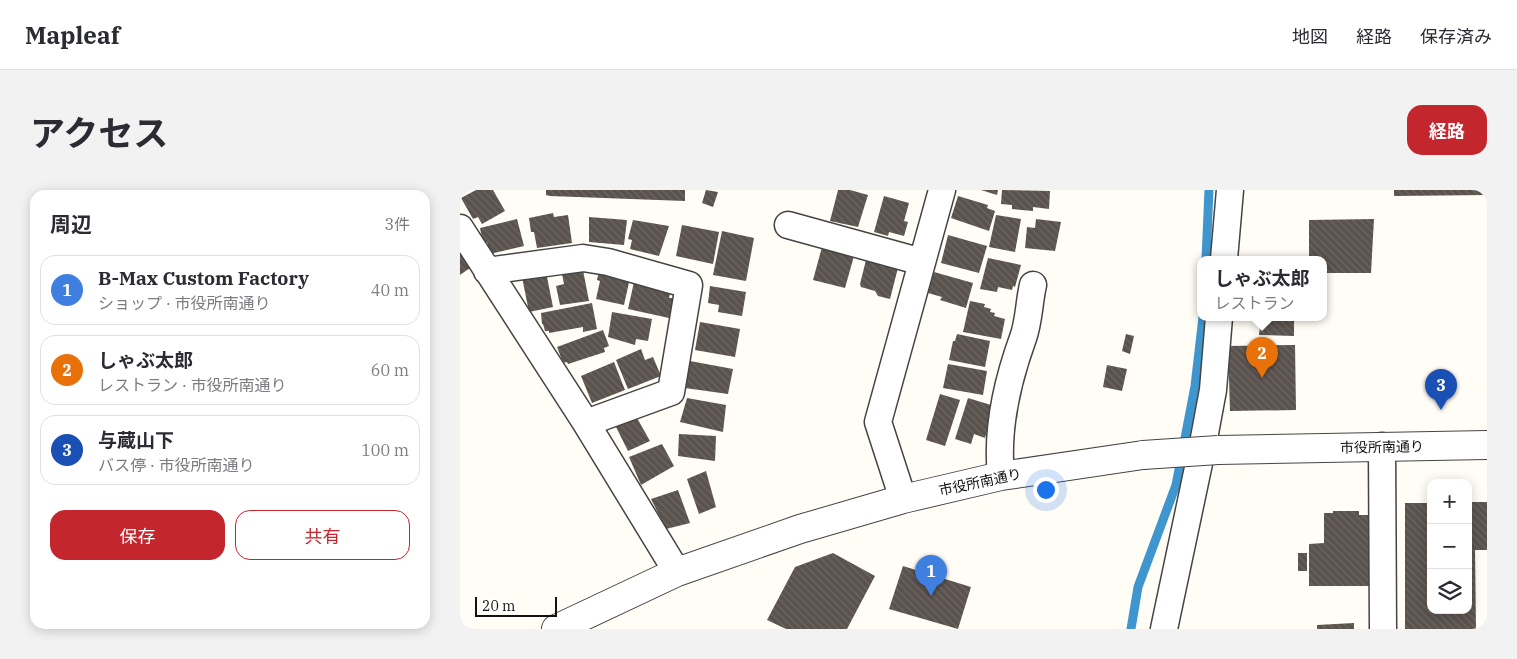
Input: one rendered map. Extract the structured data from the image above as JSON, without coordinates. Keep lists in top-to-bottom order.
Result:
{
  "streets": {
    "street": ["市役所南通り"]
  },
  "scale_bar": "20 m",
  "page": {
    "header": "Mapleaf",
    "nav": ["地図", "経路", "保存済み"],
    "title": "アクセス",
    "buttons": [
      "経路",
      ["保存", "共有"]
    ],
    "heading": ["周辺", "3件"],
    "list": [
      {
        "mark": "1",
        "name": "B-Max Custom Factory",
        "note": "ショップ · 市役所南通り",
        "value": "40 m"
      },
      {
        "mark": "2",
        "name": "しゃぶ太郎",
        "note": "レストラン · 市役所南通り",
        "value": "60 m"
      },
      {
        "mark": "3",
        "name": "与蔵山下",
        "note": "バス停 · 市役所南通り",
        "value": "100 m"
      }
    ],
    "popup": ["しゃぶ太郎", "レストラン"],
    "pins": ["2", "3", "1"],
    "map_buttons": ["+", "−"],
    "scale": "20 m"
  }
}
